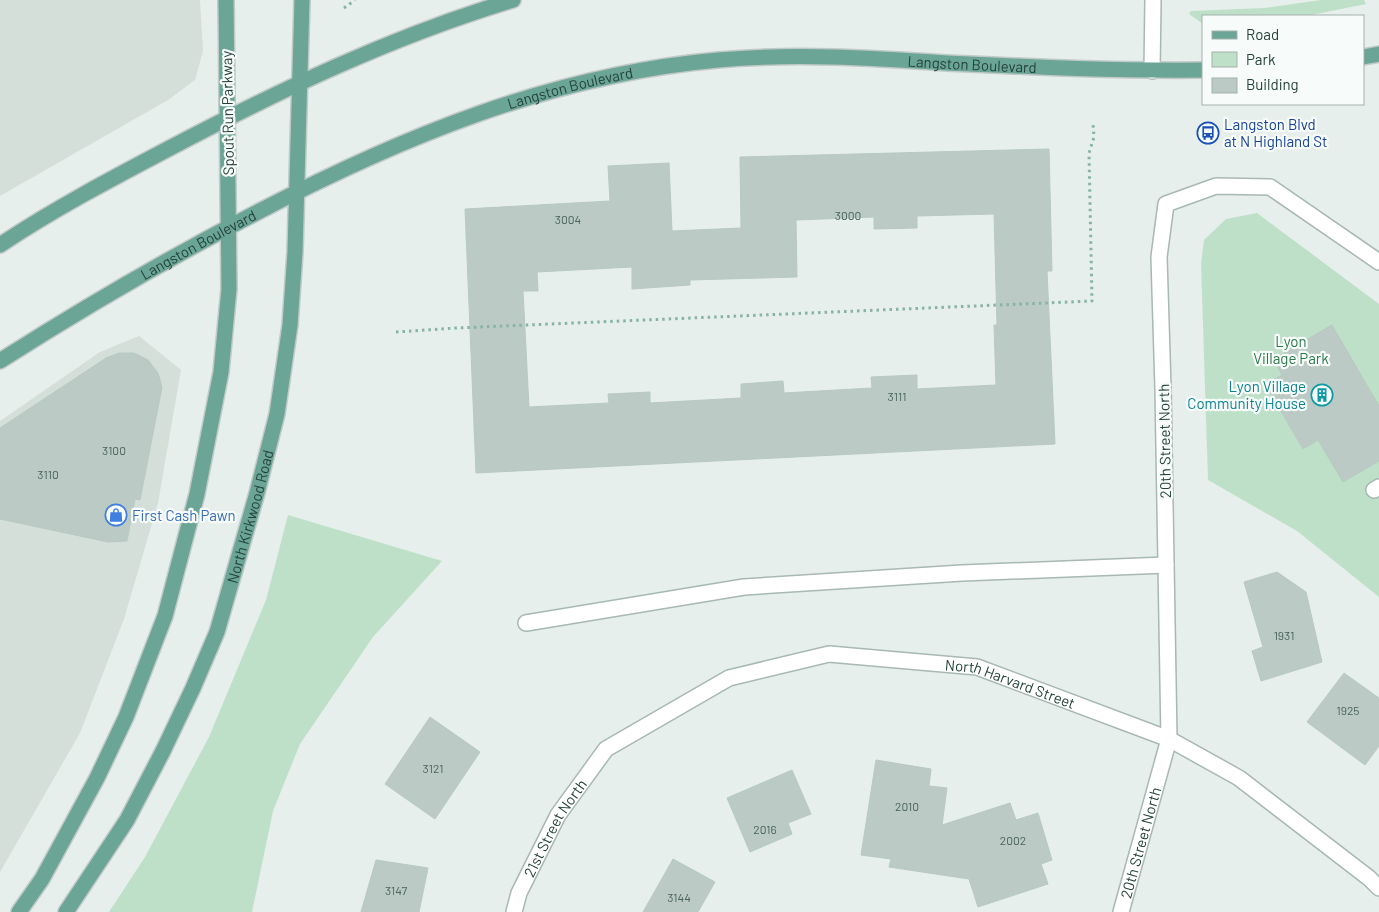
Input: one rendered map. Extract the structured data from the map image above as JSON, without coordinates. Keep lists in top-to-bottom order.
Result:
{
  "streets": {
    "main road": ["Langston Boulevard", "Spout Run Parkway", "North Kirkwood Road"],
    "street": ["20th Street North", "North Harvard Street", "21st Street North"]
  },
  "crossings": [
    ["Langston Boulevard", "Spout Run Parkway"],
    ["Langston Boulevard", "North Kirkwood Road"],
    ["20th Street North", "North Harvard Street"],
    ["North Harvard Street", "21st Street North"]
  ],
  "parks": ["Lyon Village Park"],
  "places": {
    "bus stop": ["Langston Blvd at N Highland St"],
    "building": ["Lyon Village Community House"],
    "shop": ["First Cash Pawn"]
  },
  "house_numbers": [
    "3000",
    "3004",
    "3111",
    "3100",
    "3110",
    "1931",
    "1925",
    "3121",
    "2010",
    "2016",
    "2002",
    "3147",
    "3144"
  ],
  "legend": ["Road", "Park", "Building"]
}
